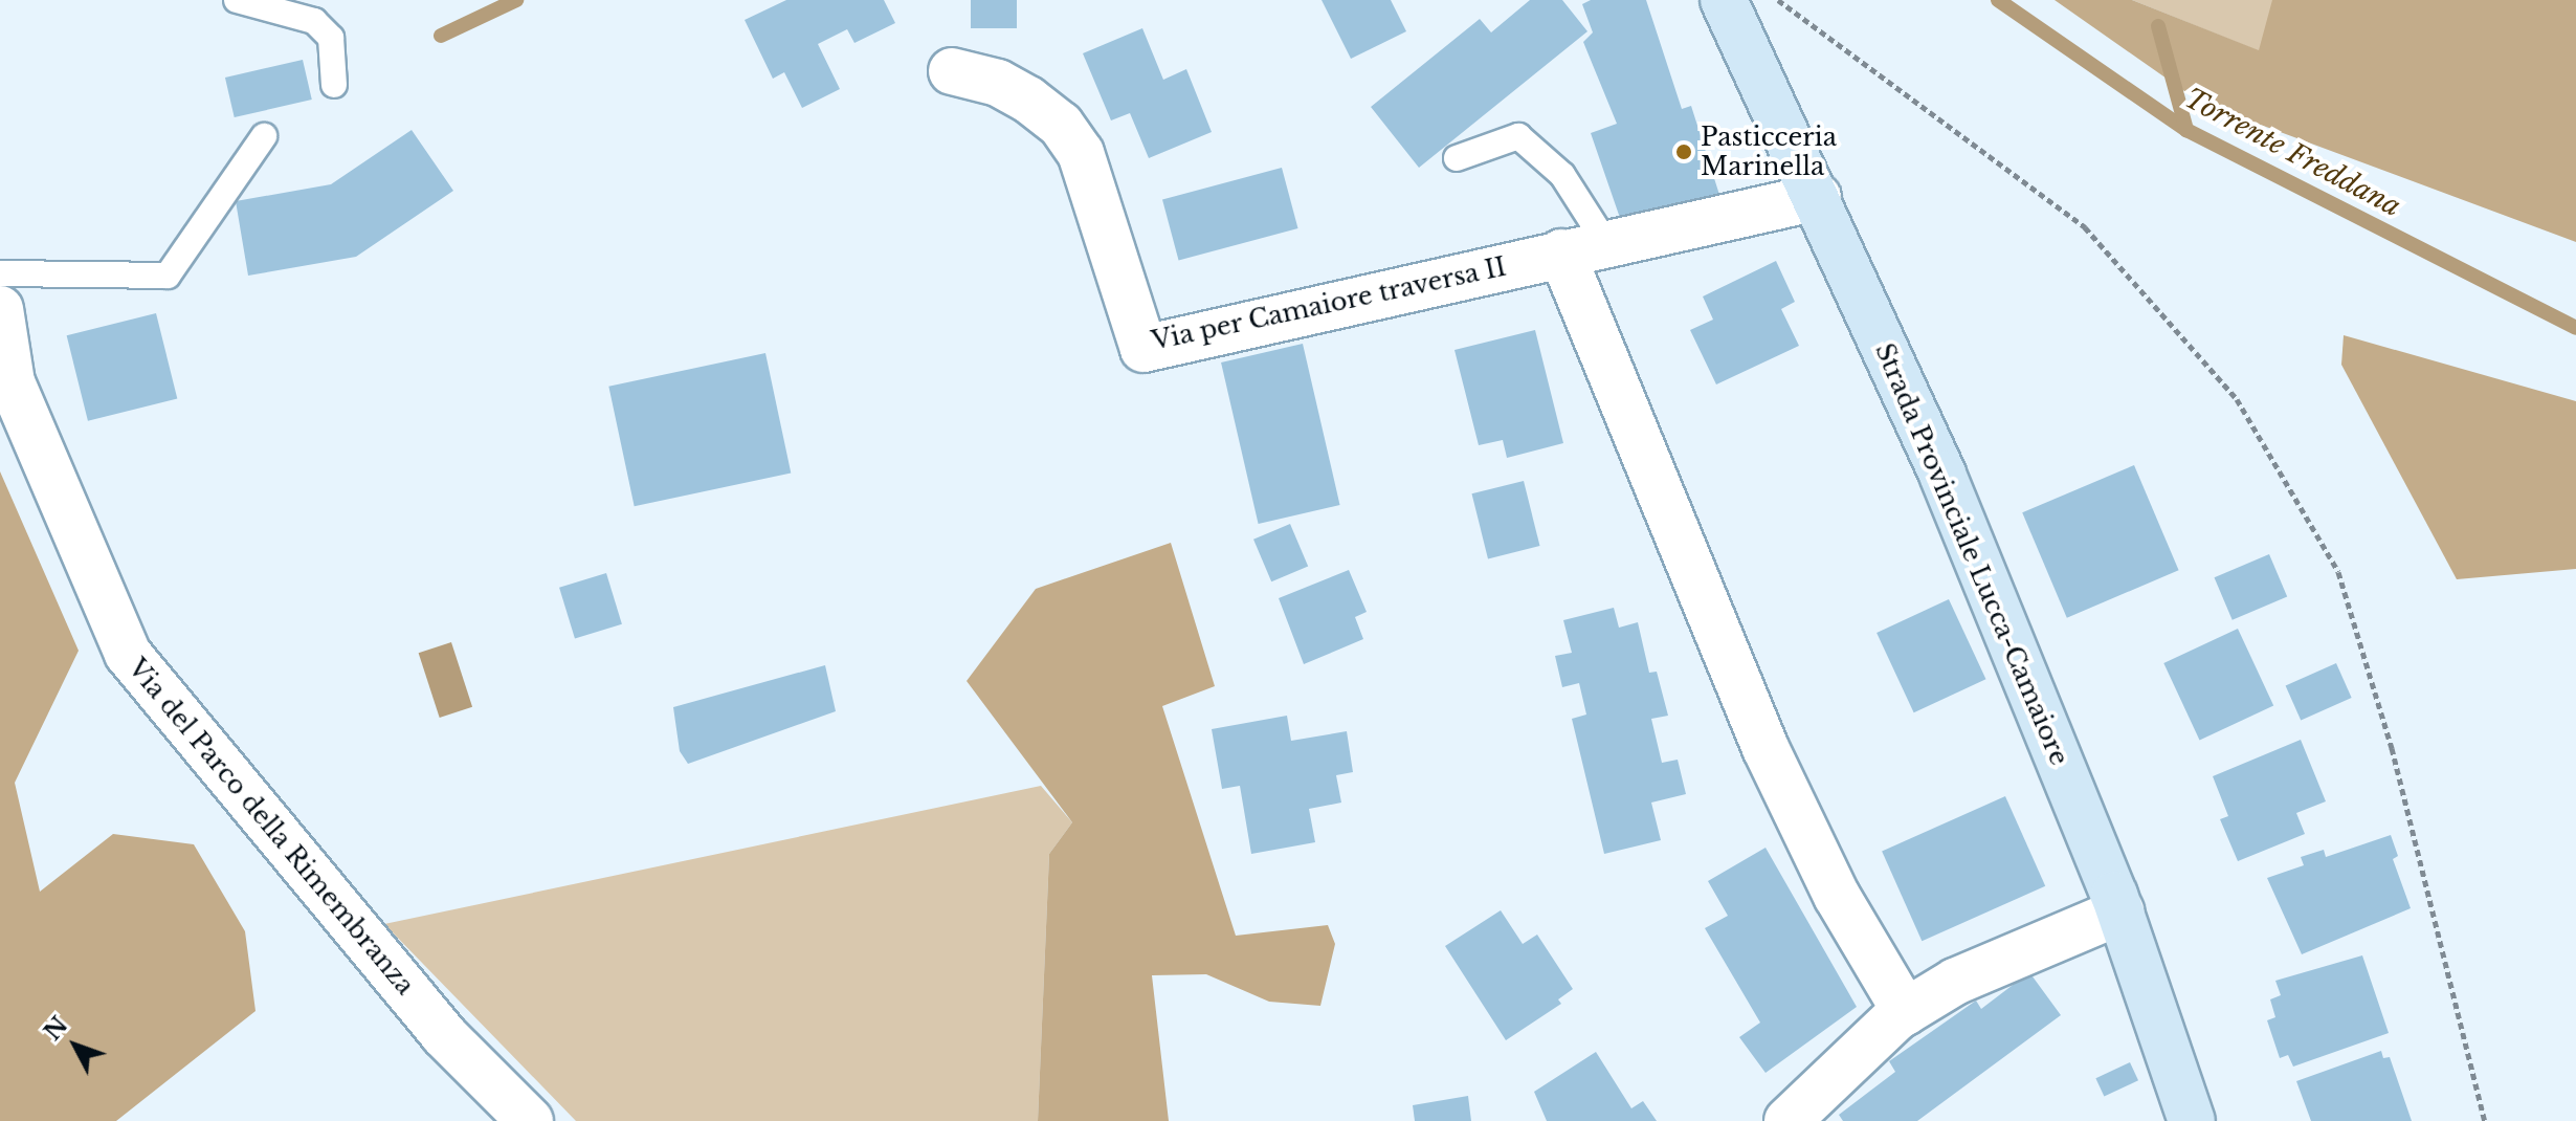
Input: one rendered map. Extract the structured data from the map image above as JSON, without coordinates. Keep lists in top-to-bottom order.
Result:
{
  "streets": {
    "main road": ["Strada Provinciale Lucca-Camaiore"],
    "street": ["Via per Camaiore traversa II", "Via del Parco della Rimembranza"]
  },
  "crossings": [
    ["Via per Camaiore traversa II", "Strada Provinciale Lucca-Camaiore"]
  ],
  "water": ["Torrente Freddana"],
  "places": ["Pasticceria Marinella"],
  "north": "top left"
}
